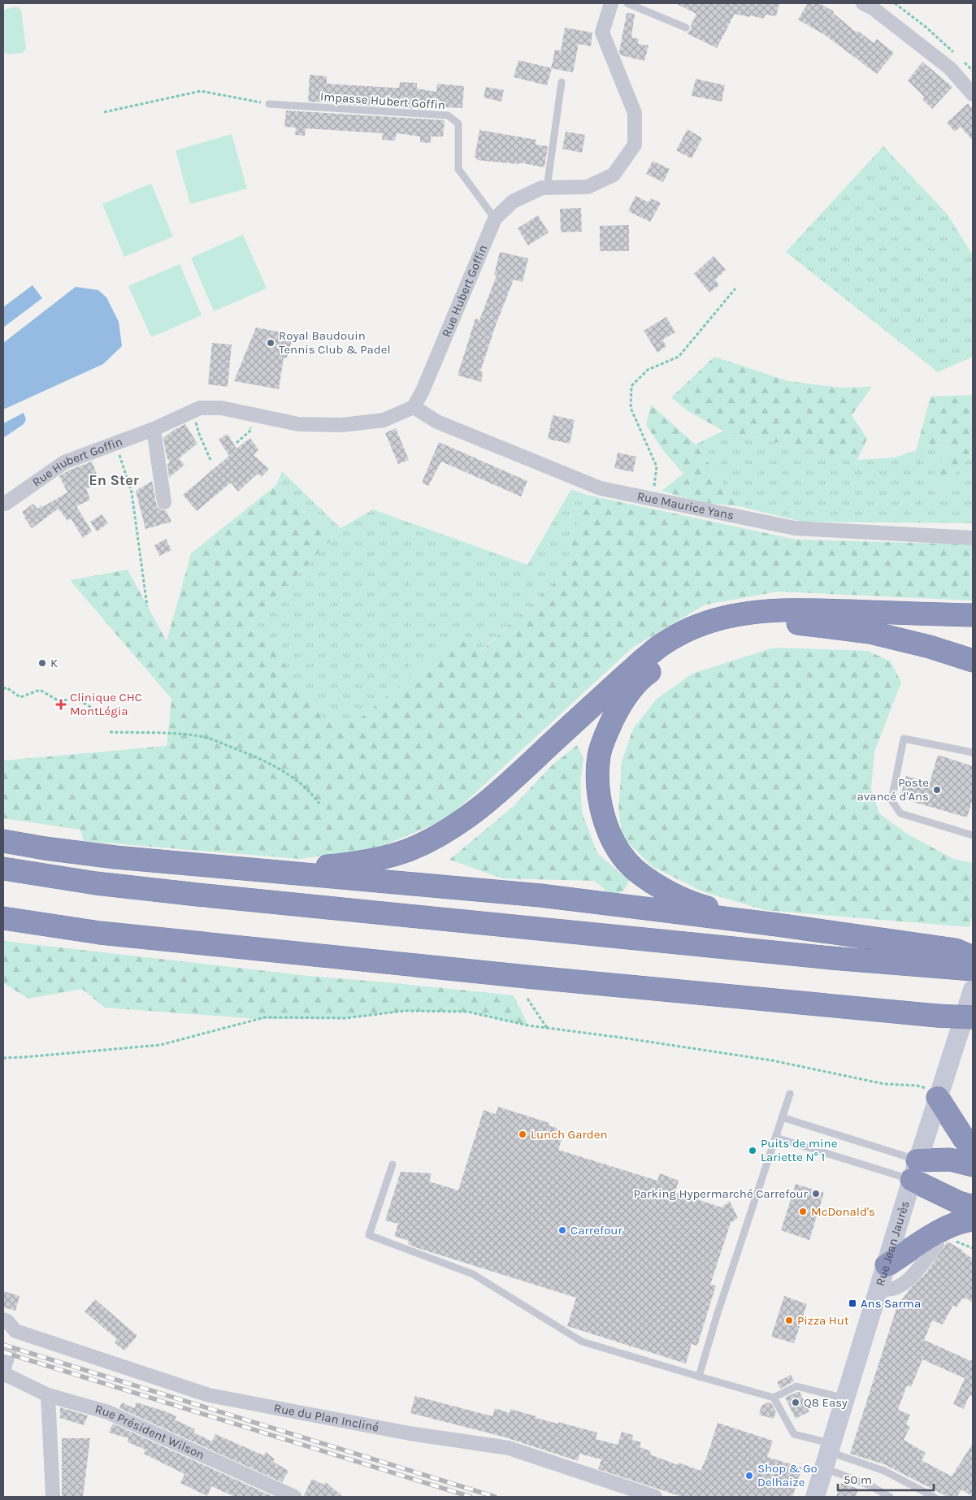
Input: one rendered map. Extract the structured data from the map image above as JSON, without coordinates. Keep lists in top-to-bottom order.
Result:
{
  "streets": {
    "main road": ["Rue Jean Jaurès"],
    "street": [
      "Rue Hubert Goffin",
      "Rue Maurice Yans",
      "Rue du Plan Incliné",
      "Rue Président Wilson"
    ],
    "lane": ["Impasse Hubert Goffin"]
  },
  "crossings": [
    ["Impasse Hubert Goffin", "Rue Hubert Goffin"],
    ["Rue Hubert Goffin", "Rue Maurice Yans"]
  ],
  "districts": ["En Ster"],
  "places": {
    "other": [
      "Royal Baudouin Tennis Club & Padel",
      "K",
      "Poste avancé d'Ans",
      "Lunch Garden",
      "Puits de mine Lariette N° 1",
      "Parking Hypermarché Carrefour",
      "McDonald's",
      "Carrefour",
      "Pizza Hut",
      "Q8 Easy",
      "Shop & Go Delhaize"
    ],
    "health": ["Clinique CHC MontLégia"],
    "transit": ["Ans Sarma"]
  },
  "scale_bar": "50 m"
}
